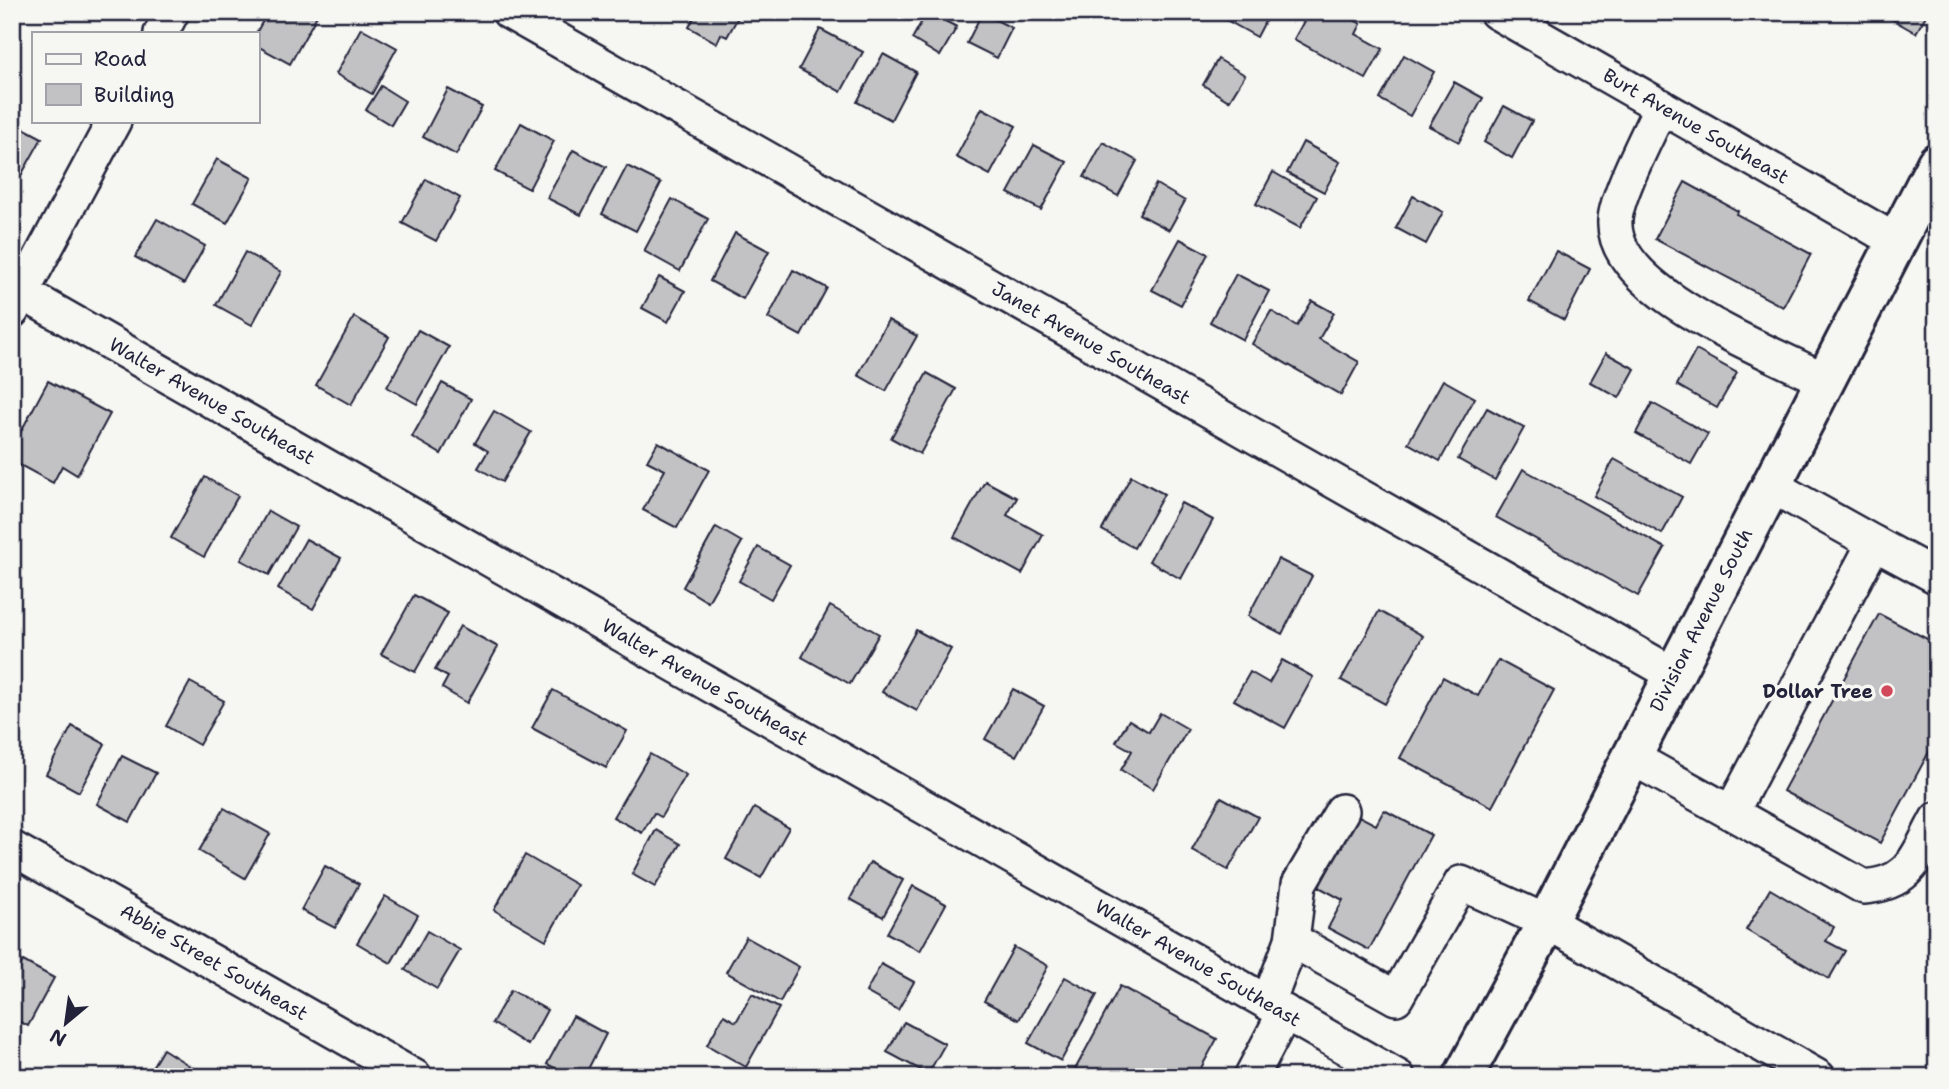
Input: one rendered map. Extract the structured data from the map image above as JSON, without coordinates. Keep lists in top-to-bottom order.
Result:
{
  "streets": {
    "main road": ["Division Avenue South"],
    "street": [
      "Burt Avenue Southeast",
      "Janet Avenue Southeast",
      "Walter Avenue Southeast",
      "Abbie Street Southeast"
    ]
  },
  "crossings": [
    ["Burt Avenue Southeast", "Division Avenue South"],
    ["Janet Avenue Southeast", "Division Avenue South"]
  ],
  "places": ["Dollar Tree"],
  "legend": ["Road", "Building"],
  "north": "bottom left"
}
